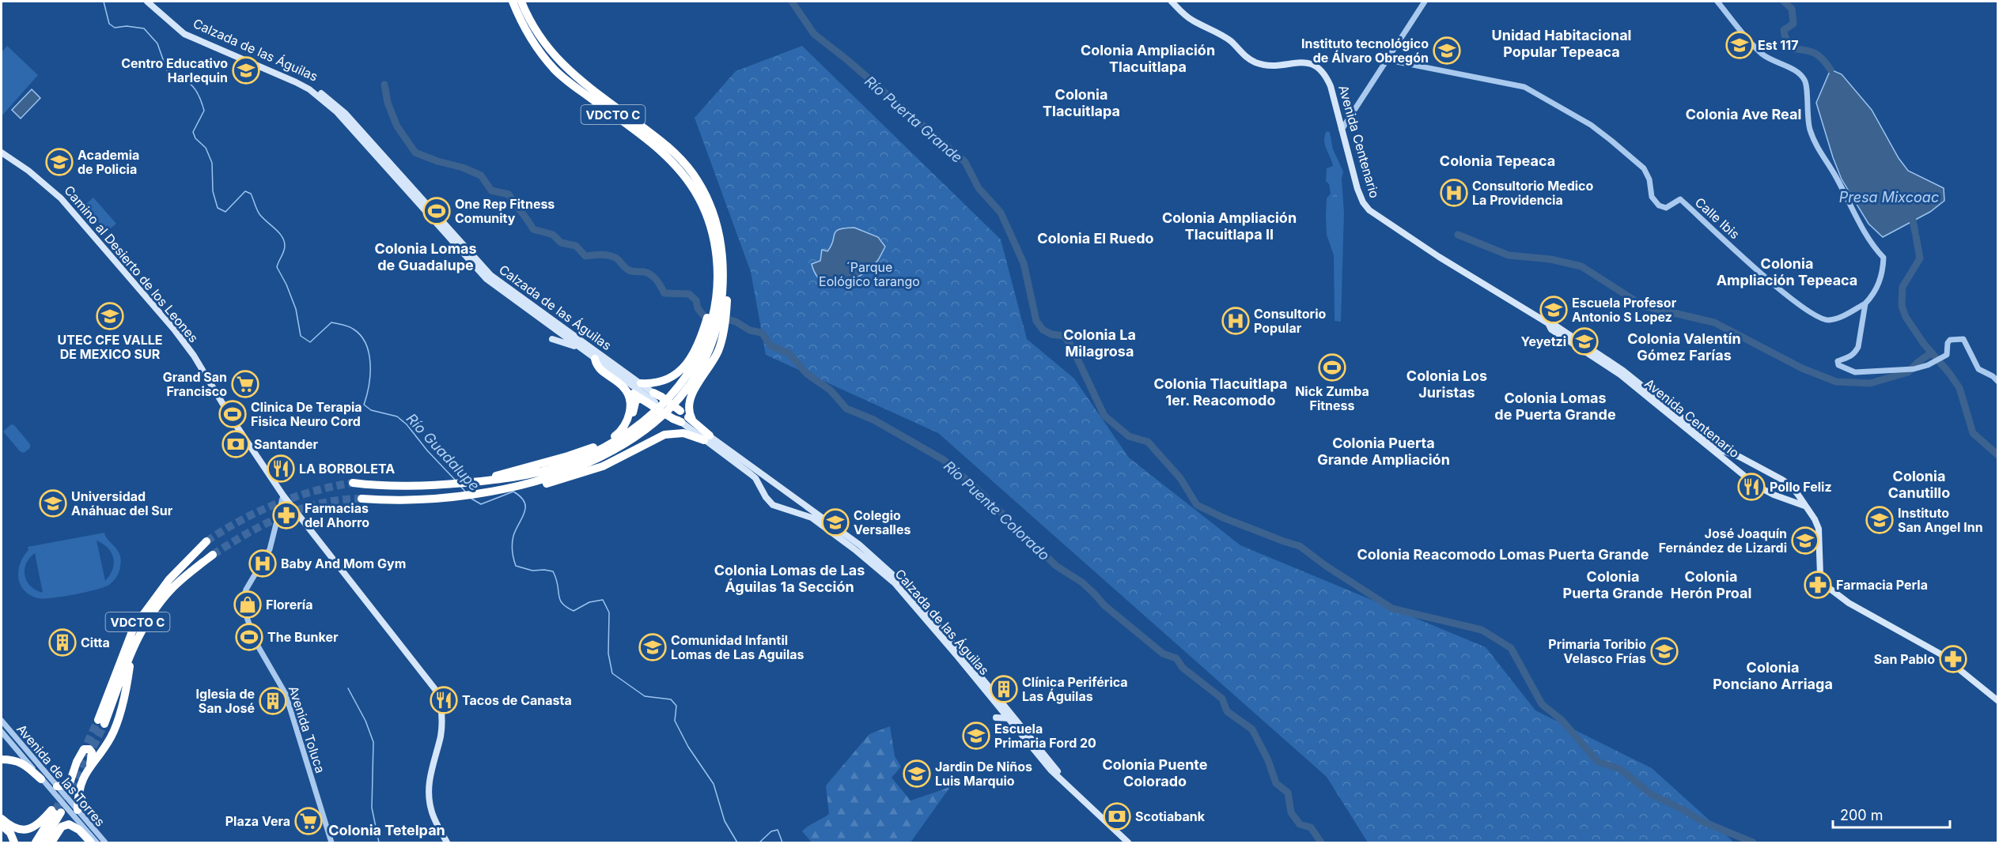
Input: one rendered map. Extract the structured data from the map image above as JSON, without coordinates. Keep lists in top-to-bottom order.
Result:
{
  "streets": {
    "highway": ["VDCTO C"],
    "main road": ["Calzada de las Águilas", "Avenida Centenario", "Camino al Desierto de los Leones"],
    "street": ["Calle Ibis", "Avenida Toluca", "Avenida de las Torres"]
  },
  "crossings": [
    ["Camino al Desierto de los Leones", "Avenida Toluca"]
  ],
  "districts": [
    "Unidad Habitacional Popular Tepeaca",
    "Colonia Ampliación Tlacuitlapa",
    "Colonia Tlacuitlapa",
    "Colonia Ave Real",
    "Colonia Tepeaca",
    "Colonia Ampliación Tlacuitlapa II",
    "Colonia El Ruedo",
    "Colonia Lomas de Guadalupe",
    "Colonia Ampliación Tepeaca",
    "Colonia La Milagrosa",
    "Colonia Valentín Gómez Farías",
    "Colonia Los Juristas",
    "Colonia Tlacuitlapa 1er. Reacomodo",
    "Colonia Lomas de Puerta Grande",
    "Colonia Puerta Grande Ampliación",
    "Colonia Canutillo",
    "Colonia Reacomodo Lomas Puerta Grande",
    "Colonia Lomas de Las Águilas 1a Sección",
    "Colonia Puerta Grande",
    "Colonia Herón Proal",
    "Colonia Ponciano Arriaga",
    "Colonia Puente Colorado",
    "Colonia Tetelpan"
  ],
  "water": [
    "Río Puerta Grande",
    "Presa Mixcoac",
    "Río Guadalupe",
    "Río Puente Colorado"
  ],
  "parks": ["´Parque Eológico tarango"],
  "places": {
    "school or university": [
      "Est 117",
      "Instituto tecnológico de Álvaro Obregón",
      "Centro Educativo Harlequin",
      "Academia de Policia",
      "Escuela Profesor Antonio S Lopez",
      "UTEC CFE VALLE DE MEXICO SUR",
      "Yeyetzi",
      "Universidad Anáhuac del Sur",
      "Instituto San Angel Inn",
      "Colegio Versalles",
      "José Joaquín Fernández de Lizardi",
      "Comunidad Infantil Lomas de Las Aguilas",
      "Primaria Toribio Velasco Frías",
      "Escuela Primaria Ford 20",
      "Jardin De Niños Luis Marquio"
    ],
    "hospital": ["Consultorio Medico La Providencia", "Consultorio Popular", "Baby And Mom Gym"],
    "sports": [
      "One Rep Fitness Comunity",
      "Nick Zumba Fitness",
      "Clinica De Terapia Fisica Neuro Cord",
      "The Bunker"
    ],
    "supermarket": ["Grand San Francisco", "Plaza Vera"],
    "bank": ["Santander", "Scotiabank"],
    "restaurant": ["LA BORBOLETA", "Pollo Feliz", "Tacos de Canasta"],
    "pharmacy": ["Farmacias del Ahorro", "Farmacia Perla", "San Pablo"],
    "shop": ["Florería"],
    "building": ["Citta", "Clínica Periférica Las Águilas", "Iglesia de San José"]
  },
  "scale_bar": "200 m"
}
